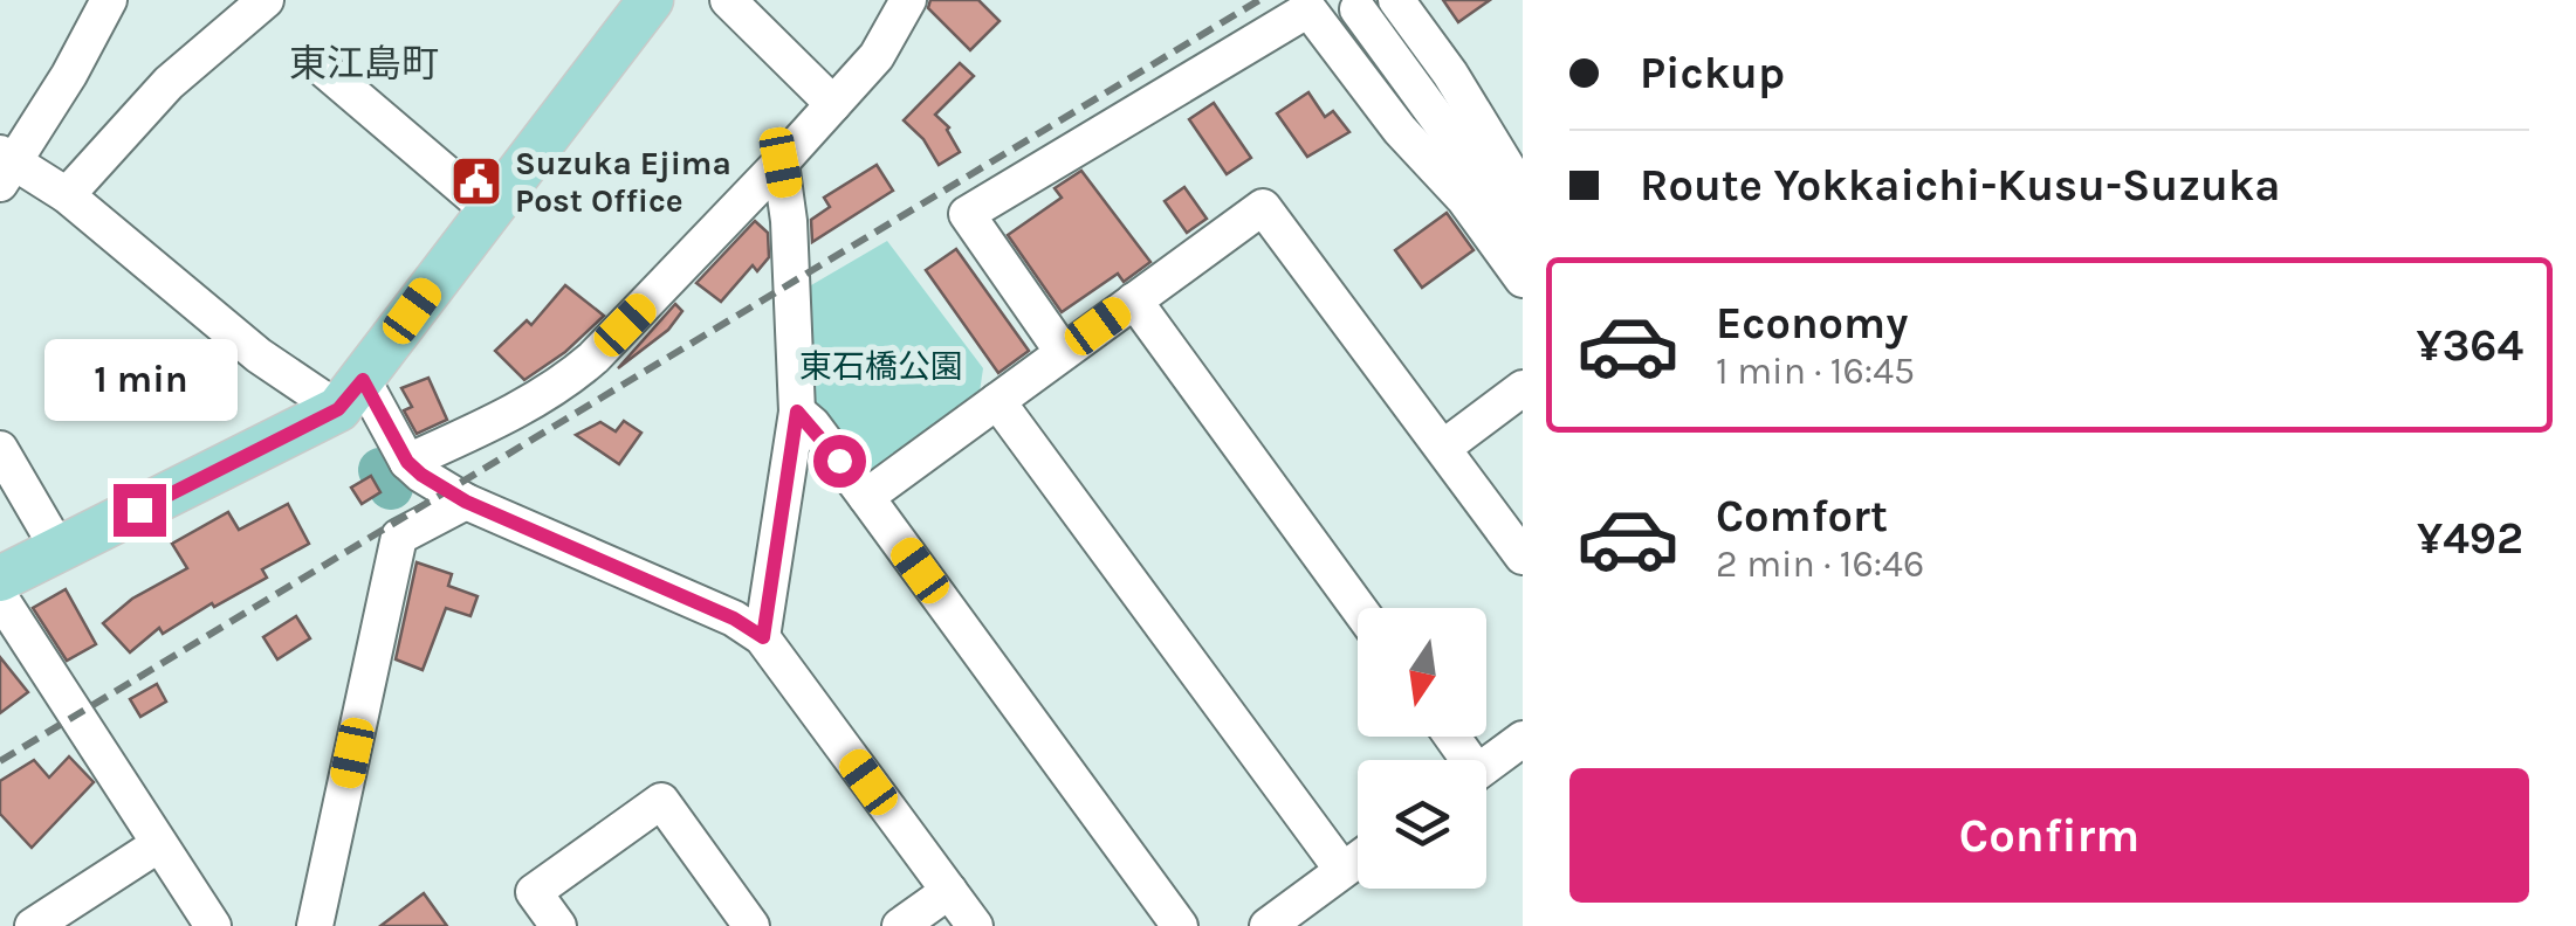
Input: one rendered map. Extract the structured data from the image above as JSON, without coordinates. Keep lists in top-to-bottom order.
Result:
{
  "districts": ["東江島町"],
  "parks": ["東石橋公園"],
  "places": {
    "public building": ["Suzuka Ejima Post Office"]
  },
  "north": "bottom",
  "page": {
    "banner": ["Pickup", "Route Yokkaichi-Kusu-Suzuka"],
    "list": [
      {
        "name": "Economy",
        "note": "1 min · 16:45",
        "value": "¥364"
      },
      {
        "name": "Comfort",
        "note": "2 min · 16:46",
        "value": "¥492"
      }
    ],
    "bubble": "1 min",
    "buttons": "Confirm"
  }
}
